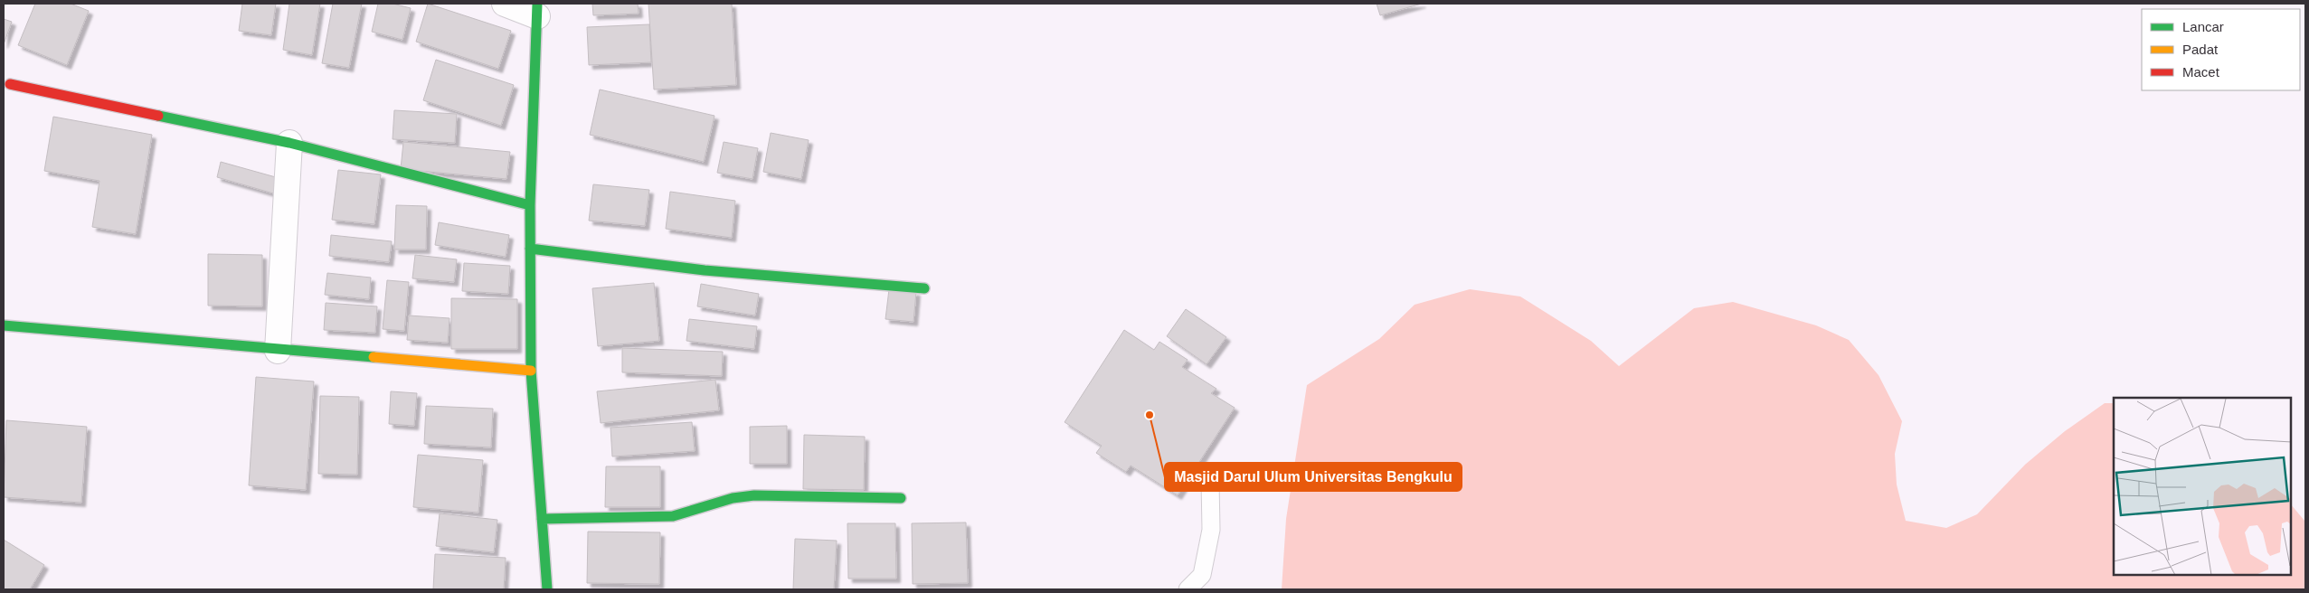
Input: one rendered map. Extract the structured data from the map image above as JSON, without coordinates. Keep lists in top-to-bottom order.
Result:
{
  "places": ["Masjid Darul Ulum Universitas Bengkulu"],
  "legend": ["Lancar", "Padat", "Macet"]
}
